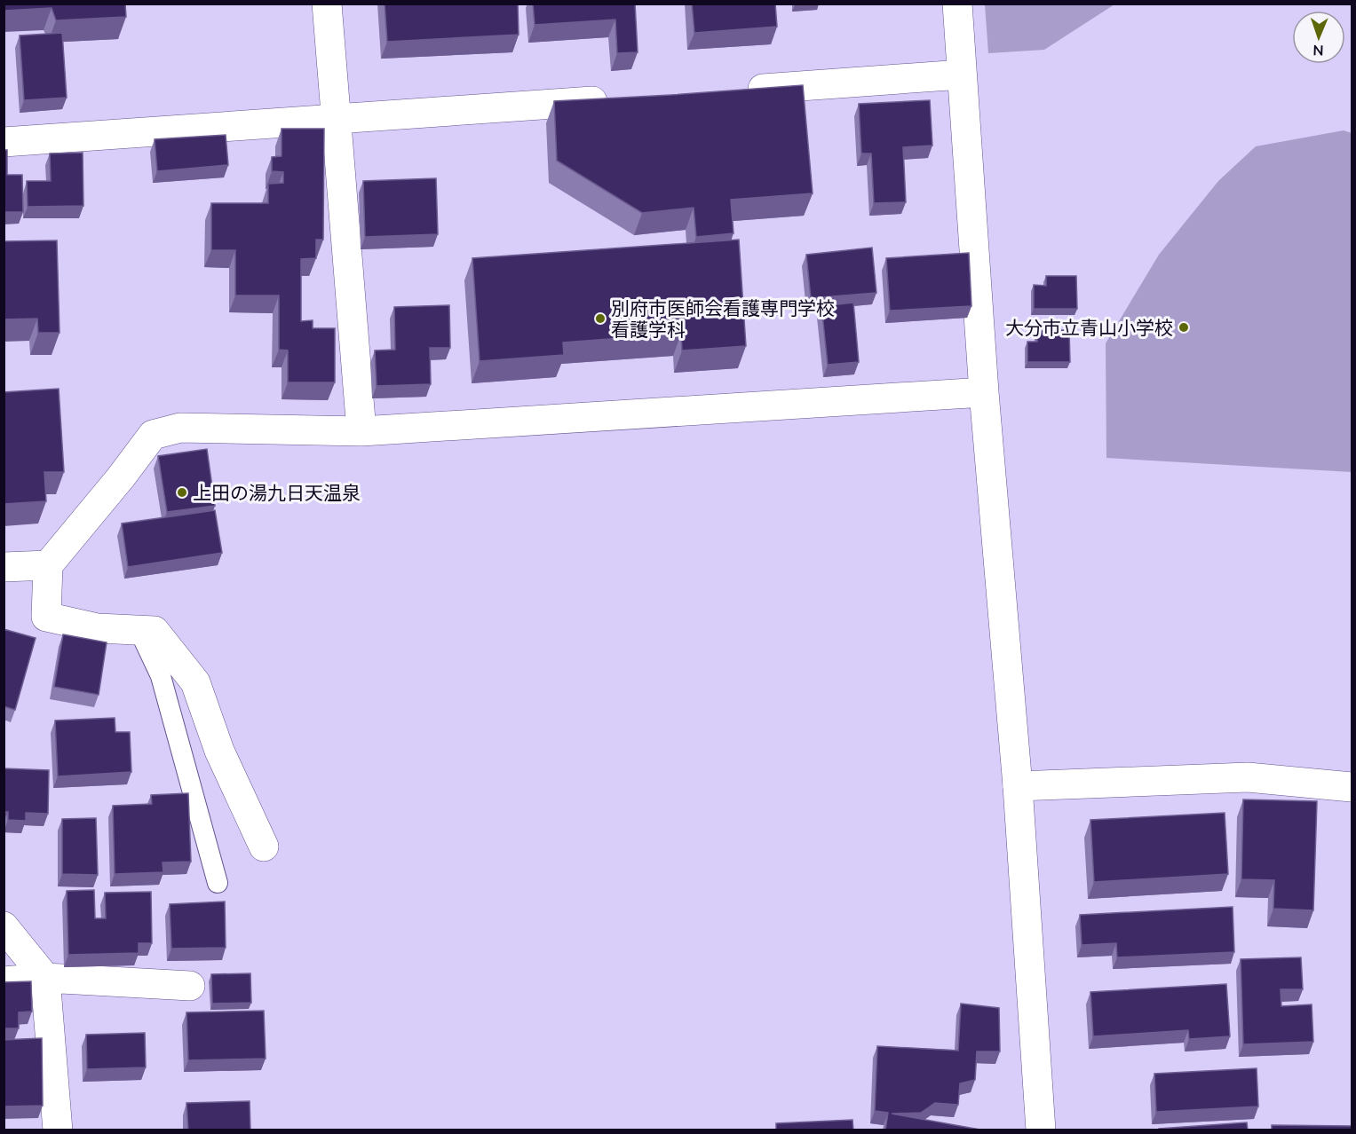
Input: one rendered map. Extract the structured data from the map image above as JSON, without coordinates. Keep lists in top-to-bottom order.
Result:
{
  "places": ["別府市医師会看護専門学校 看護学科", "大分市立青山小学校", "上田の湯九日天温泉"],
  "north": "bottom"
}
